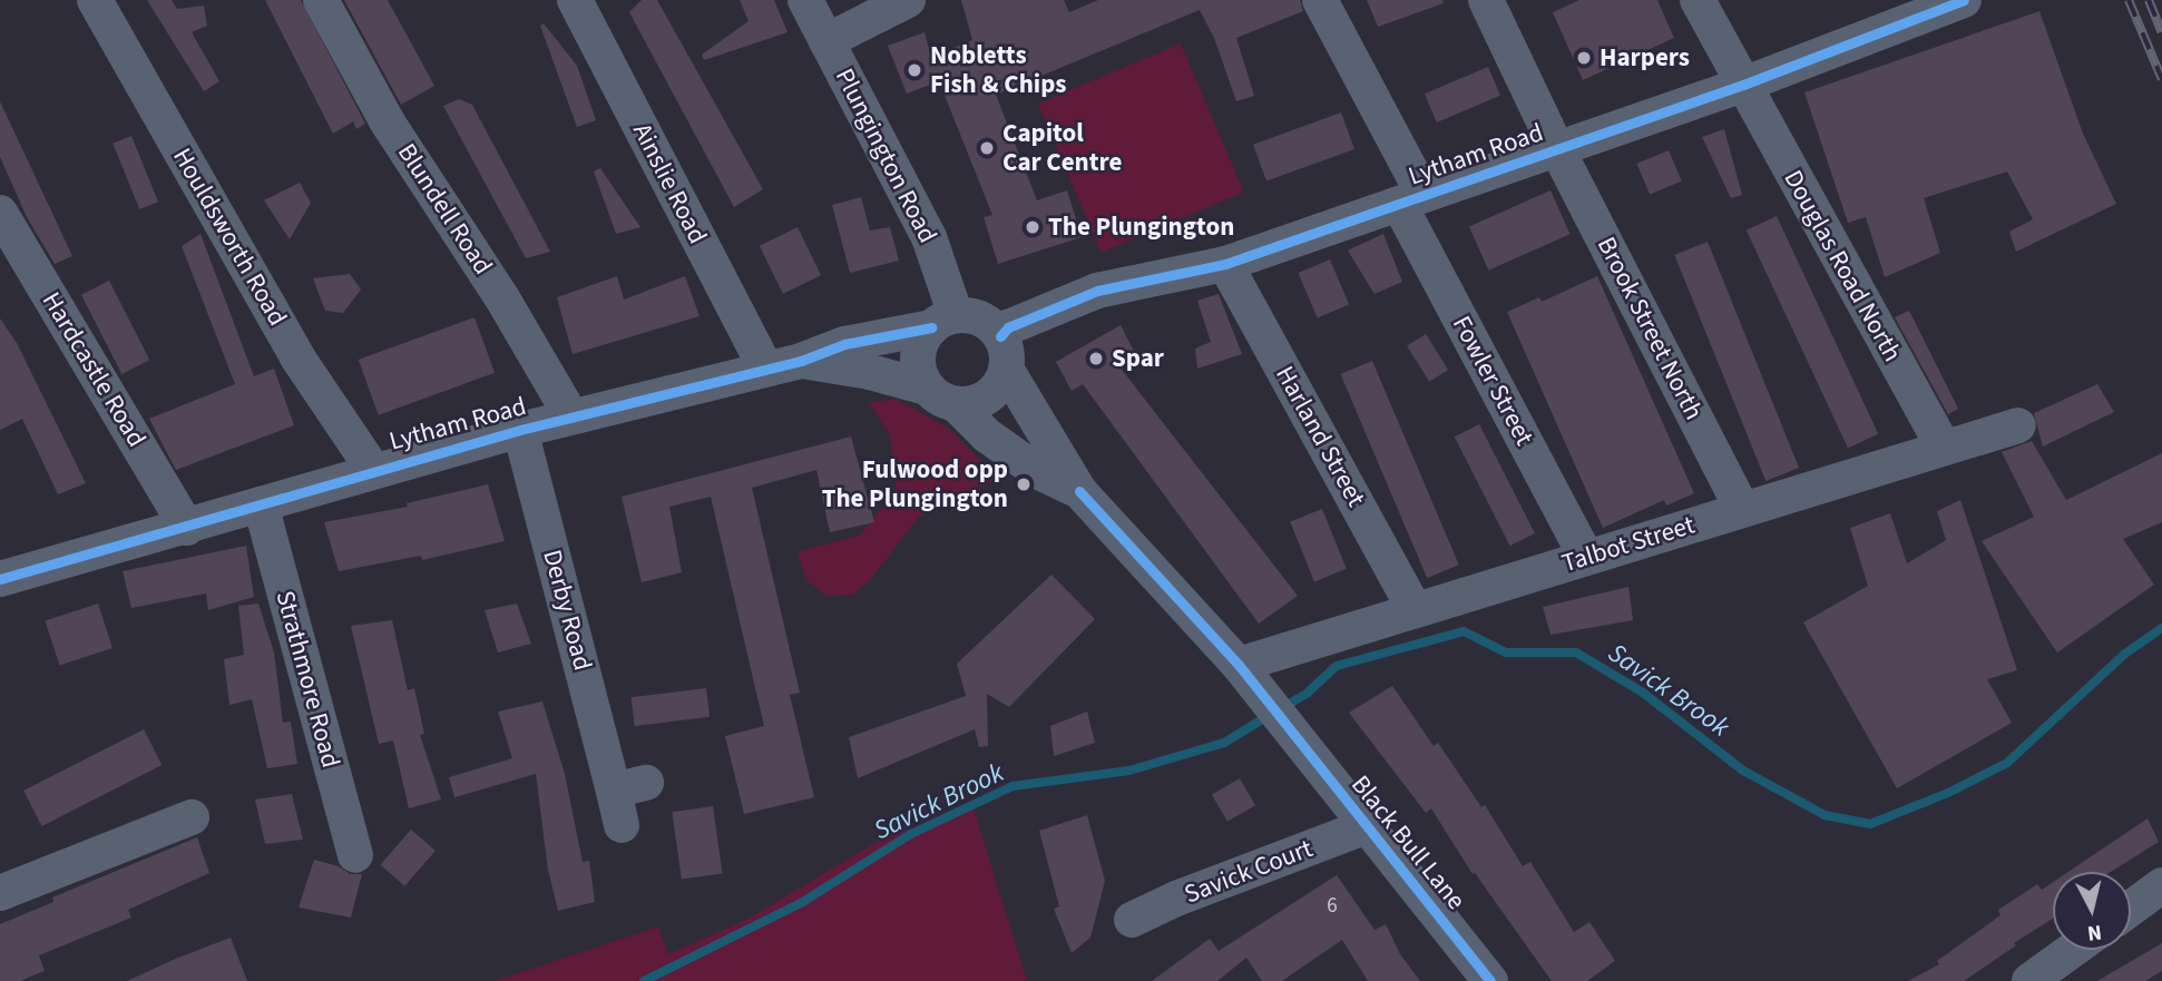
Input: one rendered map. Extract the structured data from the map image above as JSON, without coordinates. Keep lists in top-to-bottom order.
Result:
{
  "streets": {
    "street": [
      "Lytham Road",
      "Plungington Road",
      "Ainslie Road",
      "Blundell Road",
      "Houldsworth Road",
      "Douglas Road North",
      "Brook Street North",
      "Hardcastle Road",
      "Fowler Street",
      "Harland Street",
      "Talbot Street",
      "Derby Road",
      "Strathmore Road",
      "Black Bull Lane",
      "Savick Court"
    ]
  },
  "crossings": [
    ["Lytham Road", "Plungington Road"],
    ["Lytham Road", "Ainslie Road"],
    ["Lytham Road", "Blundell Road"],
    ["Lytham Road", "Houldsworth Road"],
    ["Lytham Road", "Douglas Road North"],
    ["Lytham Road", "Brook Street North"],
    ["Lytham Road", "Hardcastle Road"],
    ["Lytham Road", "Fowler Street"],
    ["Lytham Road", "Harland Street"],
    ["Lytham Road", "Derby Road"],
    ["Lytham Road", "Strathmore Road"],
    ["Douglas Road North", "Talbot Street"],
    ["Brook Street North", "Talbot Street"],
    ["Fowler Street", "Talbot Street"],
    ["Harland Street", "Talbot Street"],
    ["Talbot Street", "Black Bull Lane"],
    ["Black Bull Lane", "Savick Court"]
  ],
  "water": ["Savick Brook"],
  "places": [
    "Harpers",
    "Nobletts Fish & Chips",
    "Capitol Car Centre",
    "The Plungington",
    "Spar",
    "Fulwood opp The Plungington"
  ],
  "house_numbers": ["6"],
  "north": "bottom"
}
